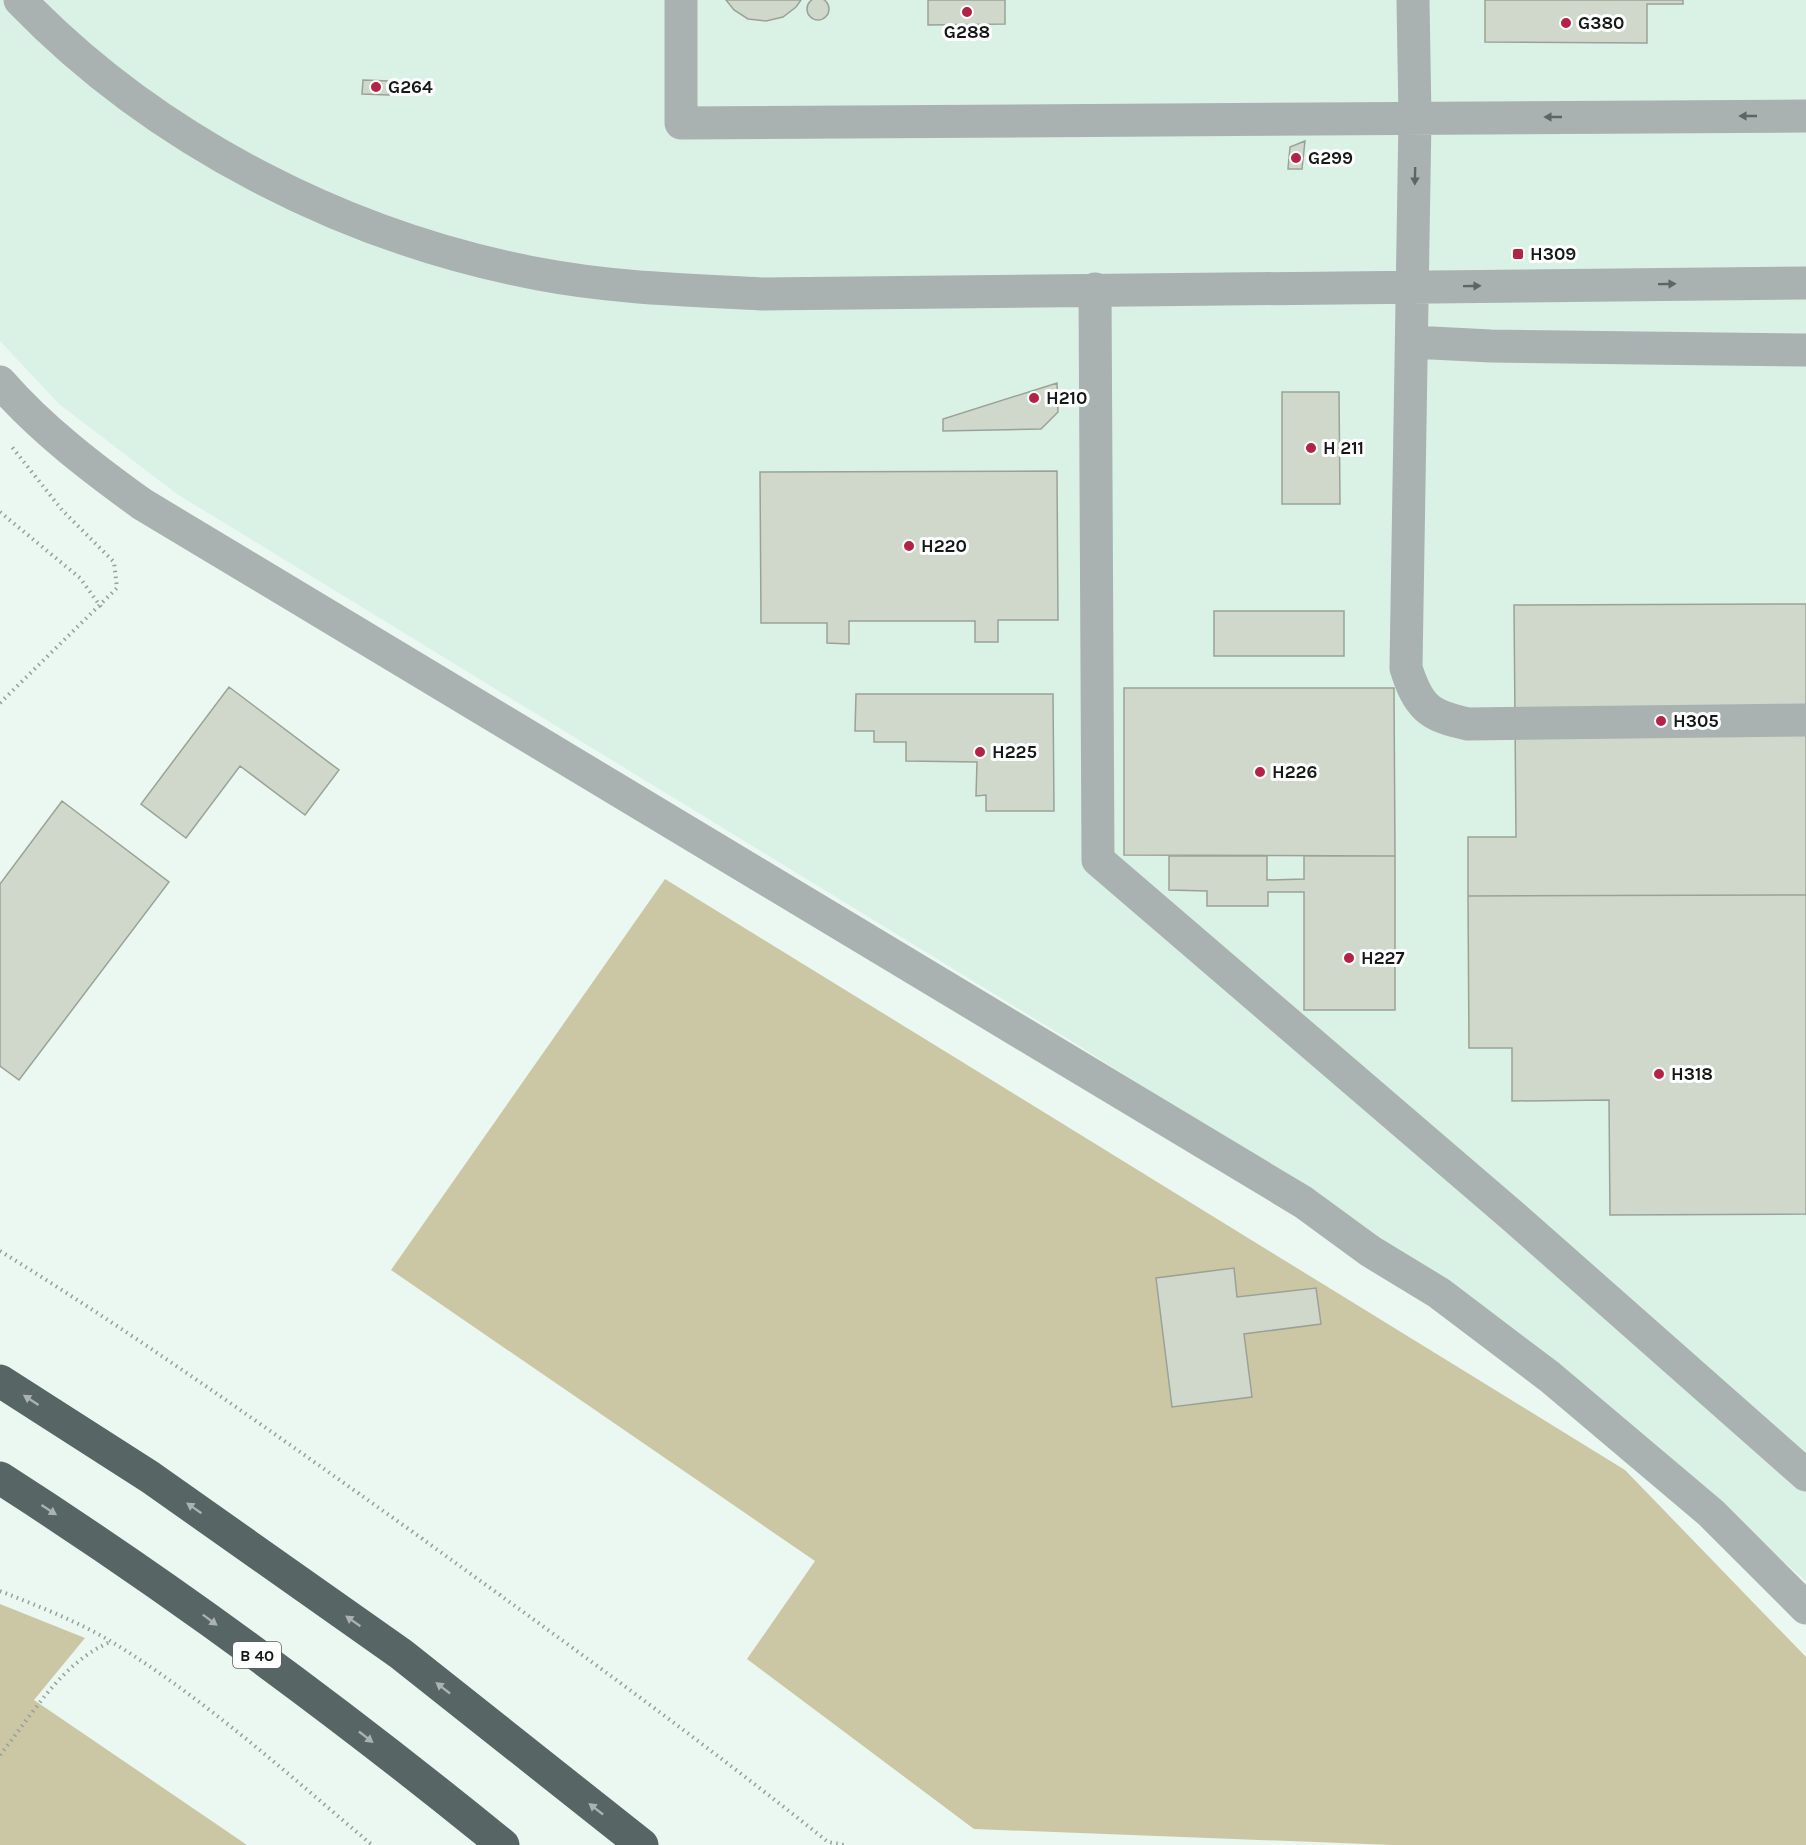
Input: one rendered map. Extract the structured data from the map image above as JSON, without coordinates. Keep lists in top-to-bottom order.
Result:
{
  "streets": {
    "highway": ["B 40"]
  },
  "places": {
    "other": [
      "G288",
      "G380",
      "G264",
      "G299",
      "H210",
      "H 211",
      "H220",
      "H305",
      "H225",
      "H226",
      "H227",
      "H318"
    ],
    "transit": ["H309"]
  }
}
